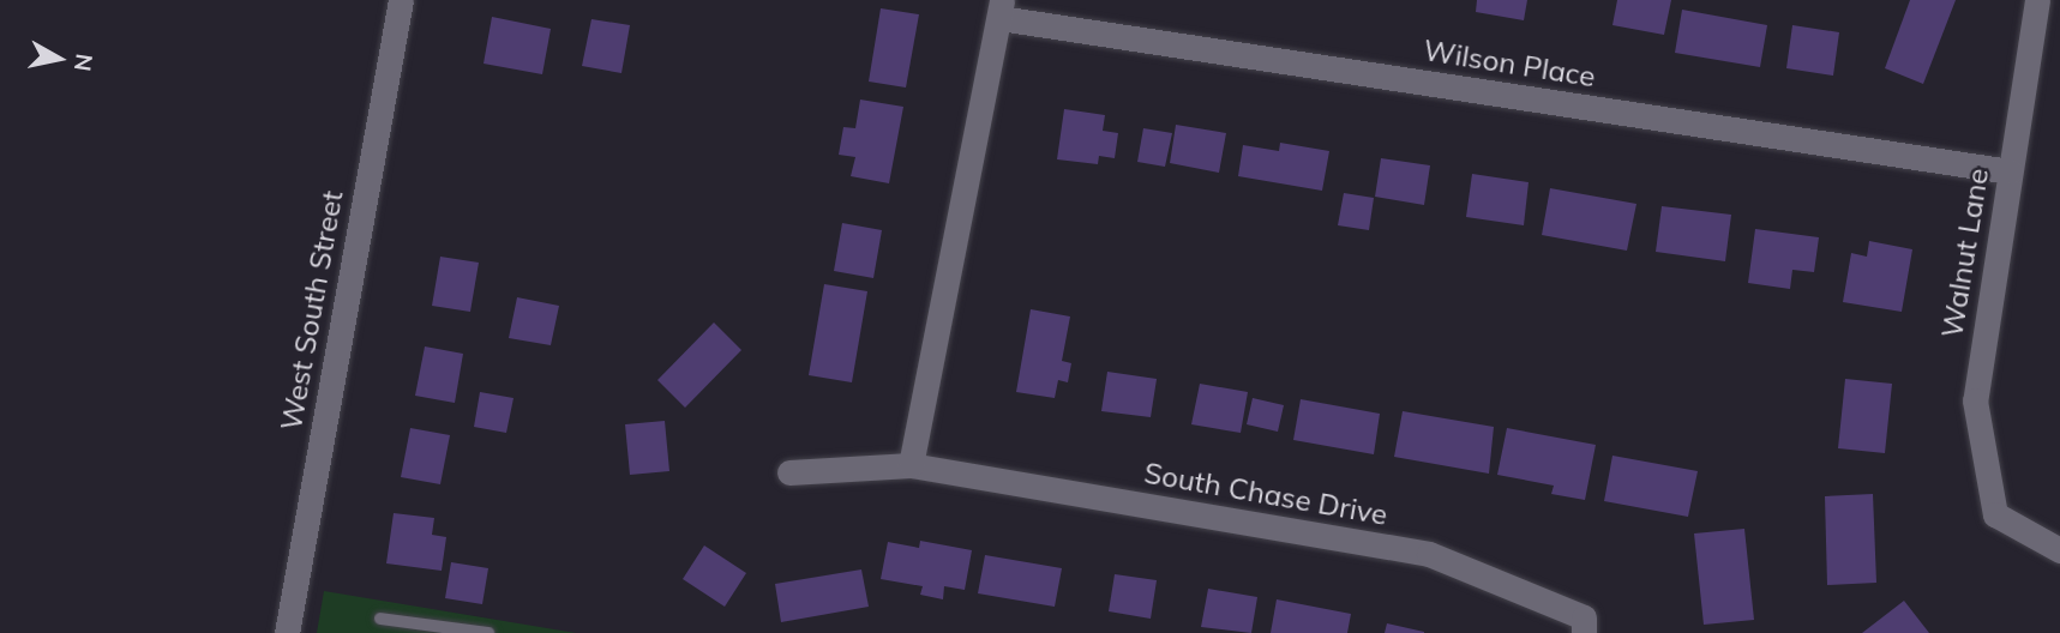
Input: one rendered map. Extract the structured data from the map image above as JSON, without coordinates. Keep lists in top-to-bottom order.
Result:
{
  "streets": {
    "street": [
      "Wilson Place",
      "Walnut Lane",
      "West South Street",
      "South Chase Drive"
    ]
  },
  "crossings": [
    ["Wilson Place", "Walnut Lane"]
  ],
  "north": "right"
}
